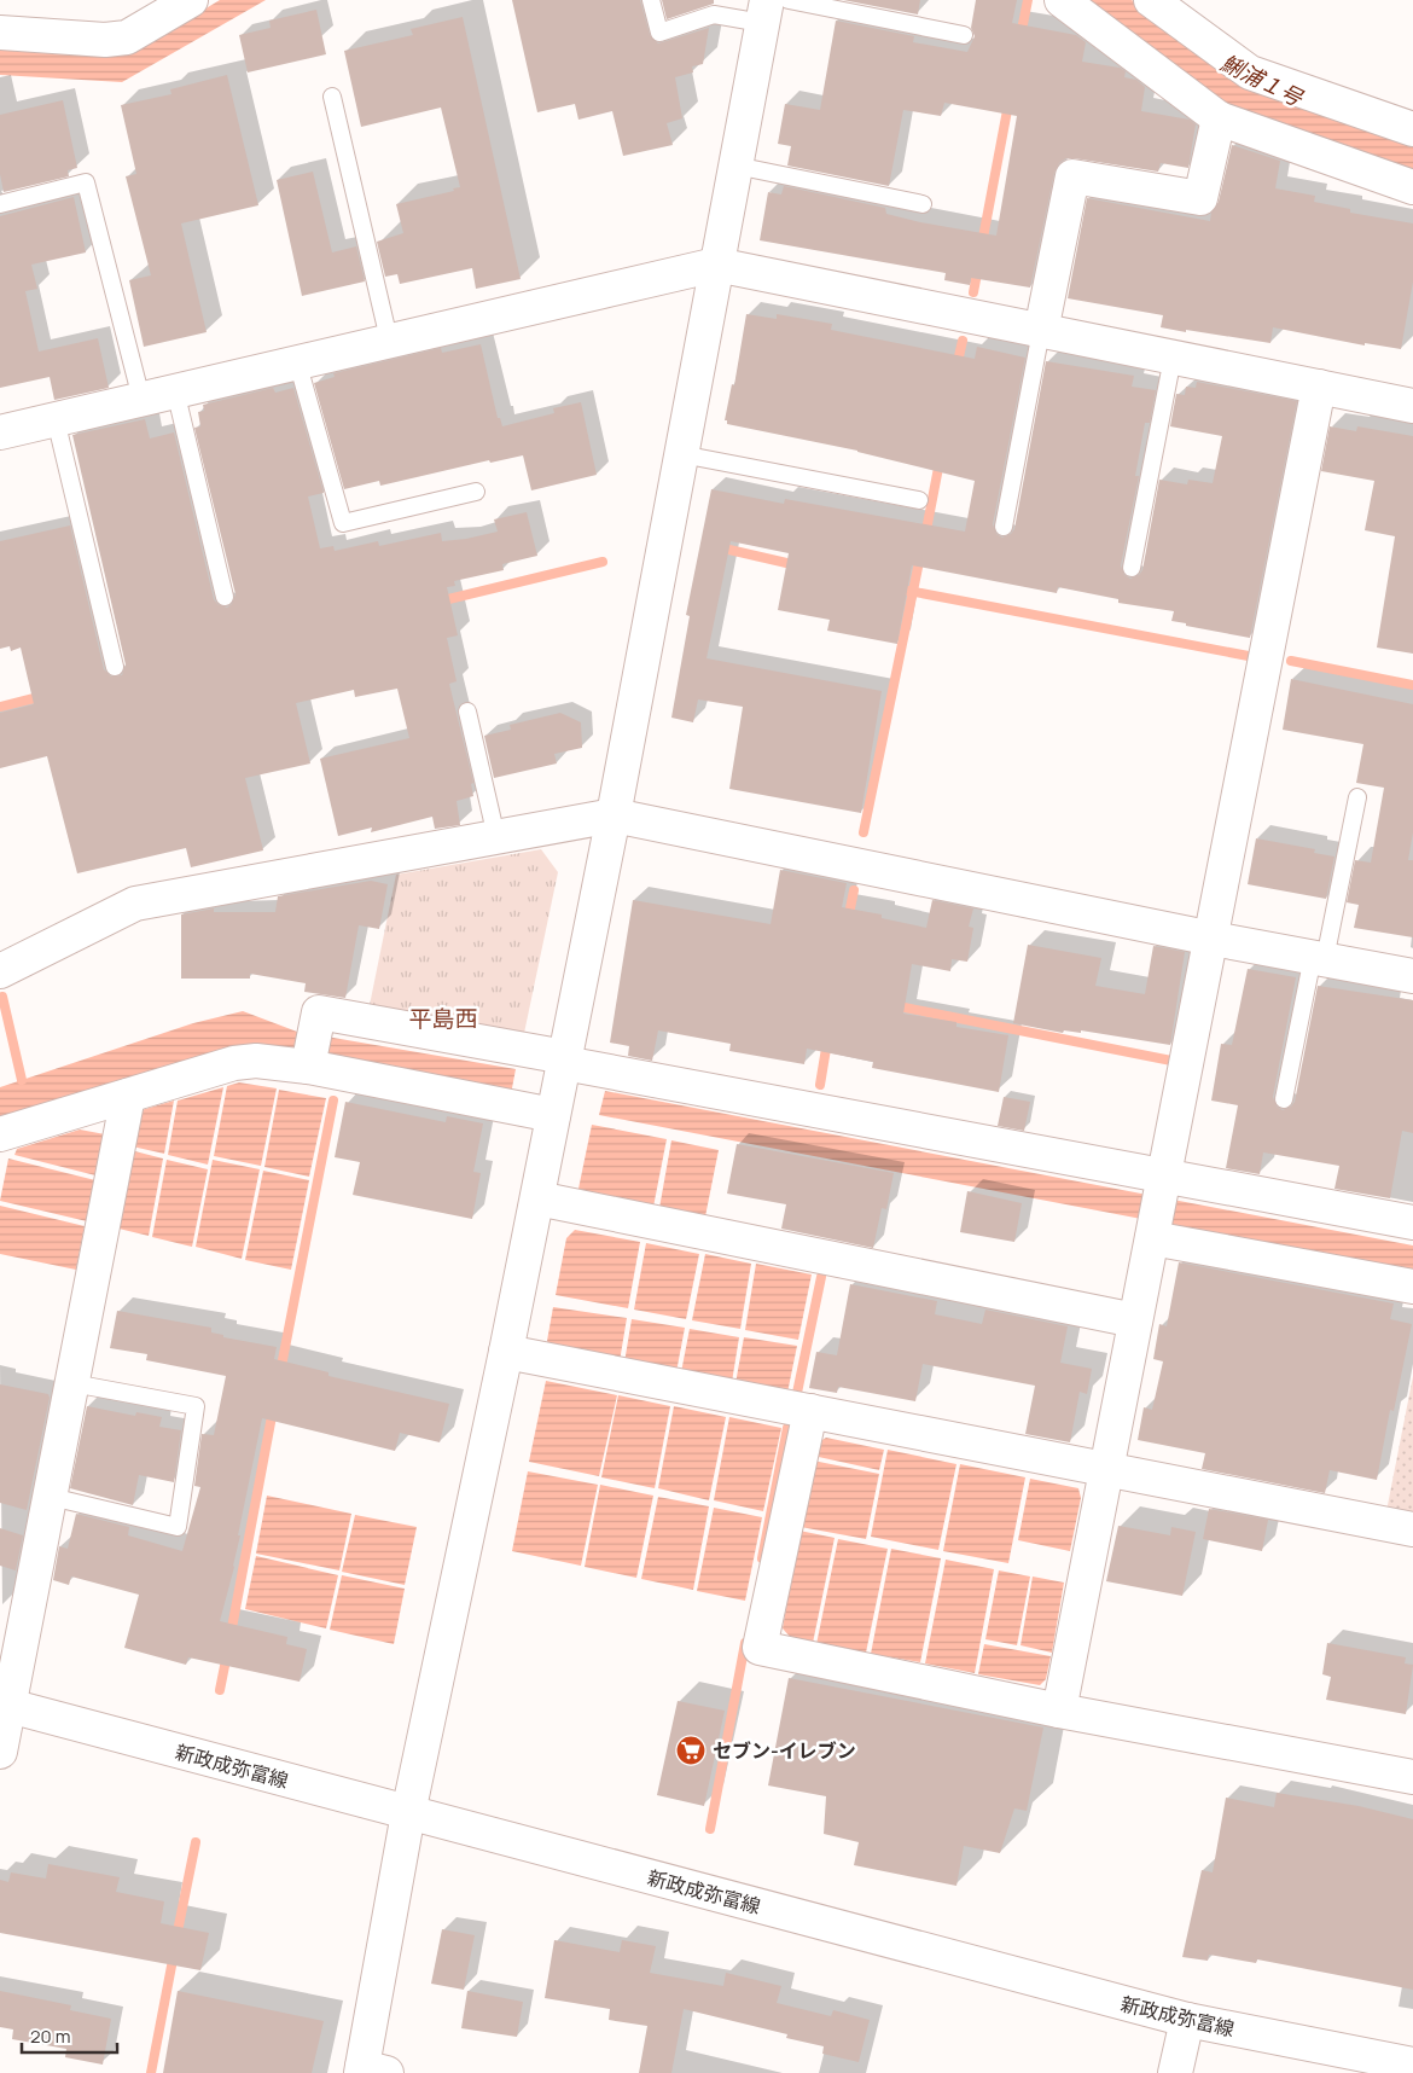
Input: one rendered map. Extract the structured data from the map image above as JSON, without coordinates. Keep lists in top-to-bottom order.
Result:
{
  "streets": {
    "street": ["新政成弥富線"]
  },
  "districts": ["平島西"],
  "water": ["鯏浦１号"],
  "places": {
    "supermarket": ["セブン-イレブン"]
  },
  "scale_bar": "20 m"
}
